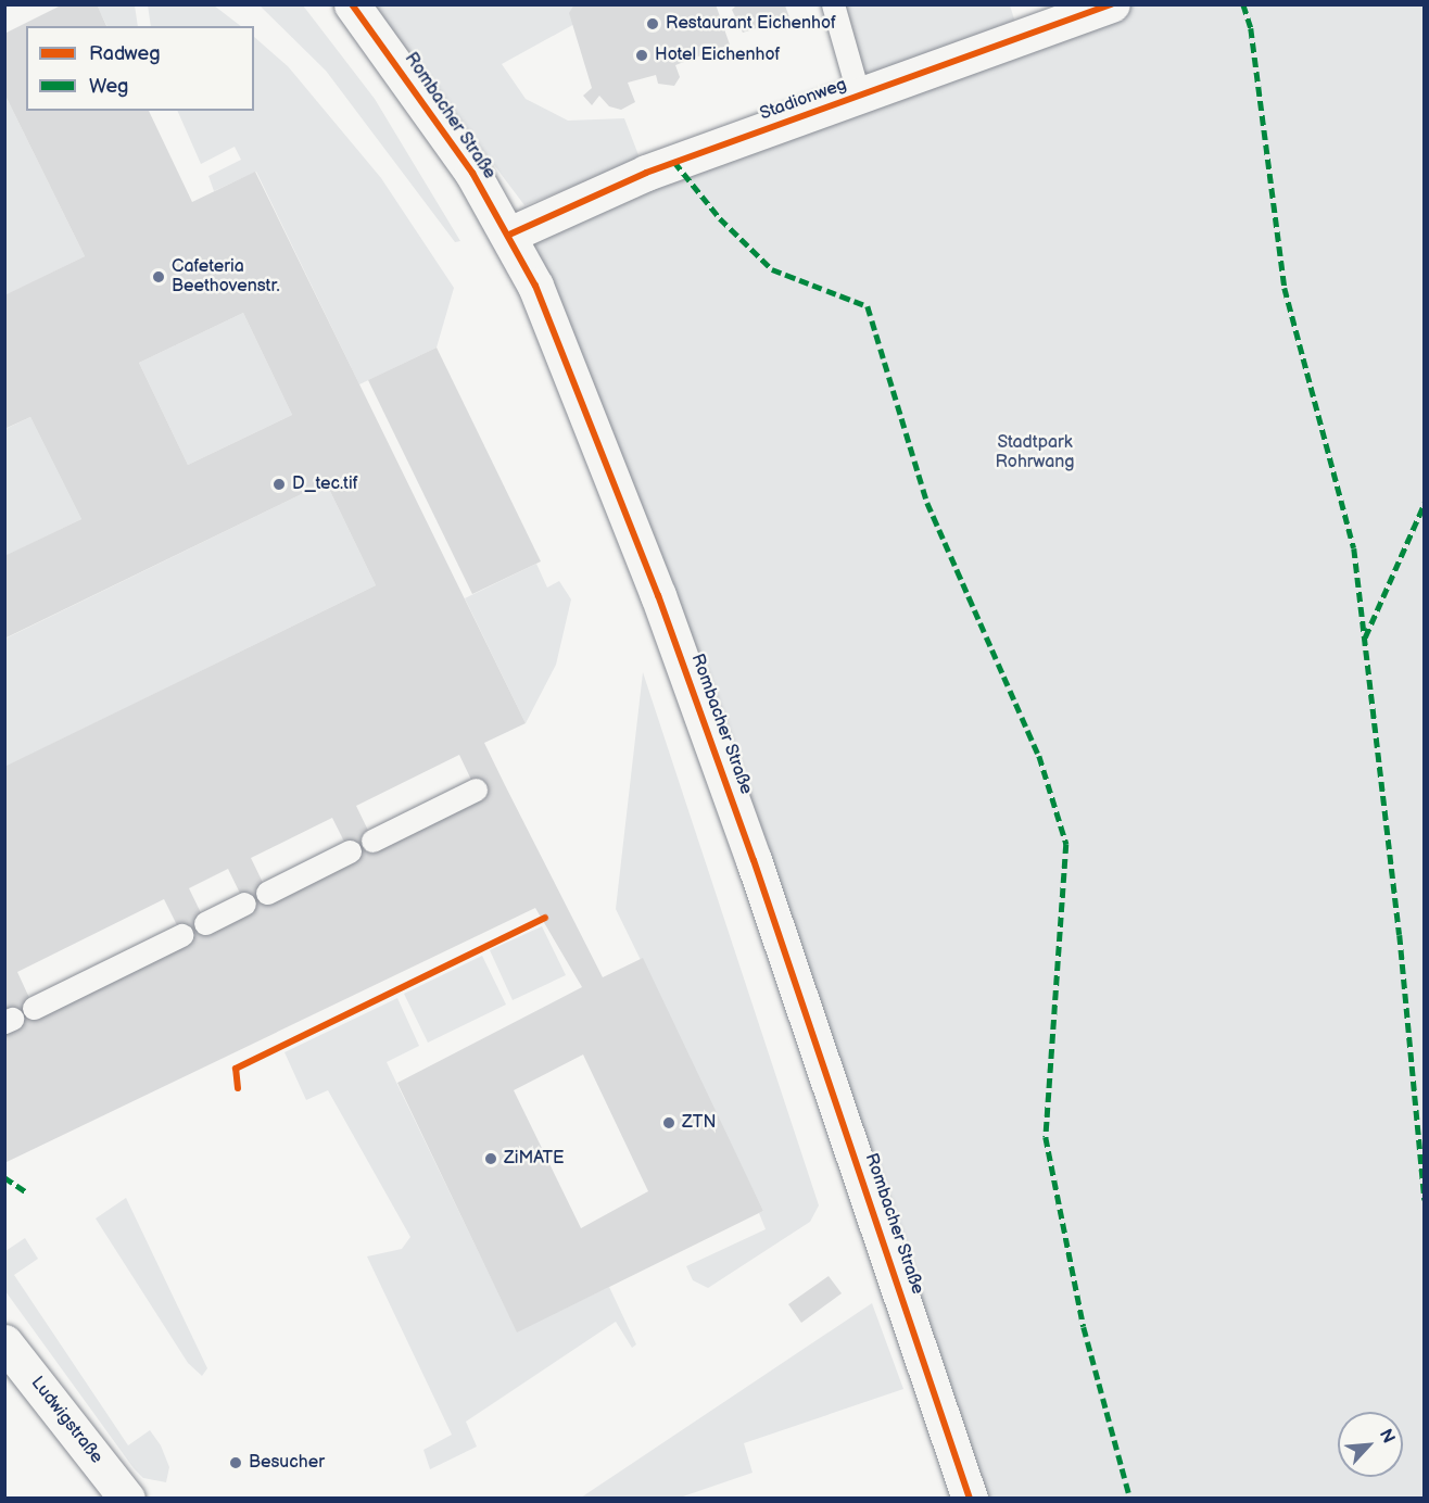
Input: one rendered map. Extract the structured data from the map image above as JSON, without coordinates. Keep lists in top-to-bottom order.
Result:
{
  "streets": {
    "main road": ["Stadionweg", "Rombacher Straße", "Ludwigstraße"]
  },
  "crossings": [
    ["Stadionweg", "Rombacher Straße"]
  ],
  "parks": ["Stadtpark Rohrwang"],
  "places": [
    "Restaurant Eichenhof",
    "Hotel Eichenhof",
    "Cafeteria Beethovenstr.",
    "D_tec.tif",
    "ZTN",
    "ZiMATE",
    "Besucher"
  ],
  "legend": ["Radweg", "Weg"],
  "north": "top right"
}
